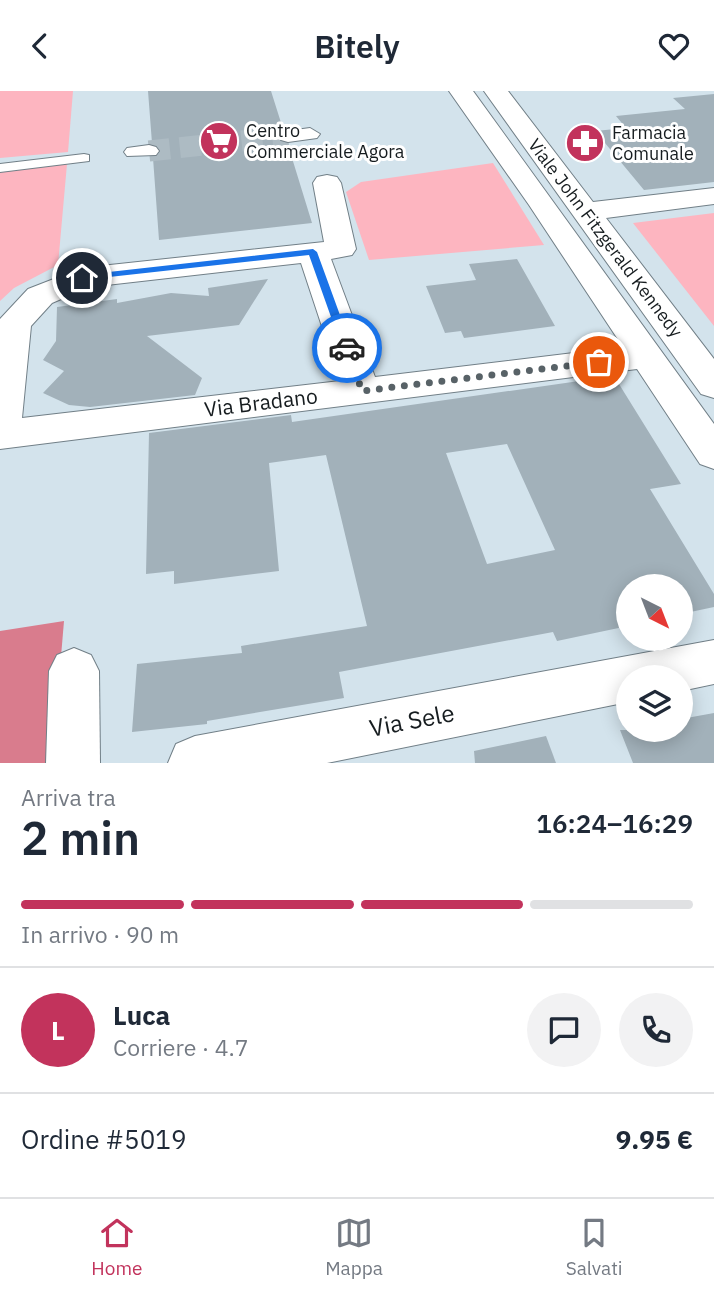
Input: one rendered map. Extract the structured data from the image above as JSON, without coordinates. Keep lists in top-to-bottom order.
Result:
{
  "streets": {
    "street": ["Viale John Fitzgerald Kennedy", "Via Bradano", "Via Sele"]
  },
  "crossings": [
    ["Viale John Fitzgerald Kennedy", "Via Bradano"]
  ],
  "places": {
    "supermarket": ["Centro Commerciale Agora"],
    "pharmacy": ["Farmacia Comunale"]
  },
  "north": "bottom right",
  "page": {
    "header": "Bitely",
    "heading": ["2 min", "Arriva tra", "16:24–16:29"],
    "panel": [
      "Luca",
      "Corriere · 4.7",
      "Ordine #5019",
      "9.95 €"
    ],
    "bar": "In arrivo · 90 m",
    "round": "L",
    "tabs": ["Home", "Mappa", "Salvati"]
  }
}
